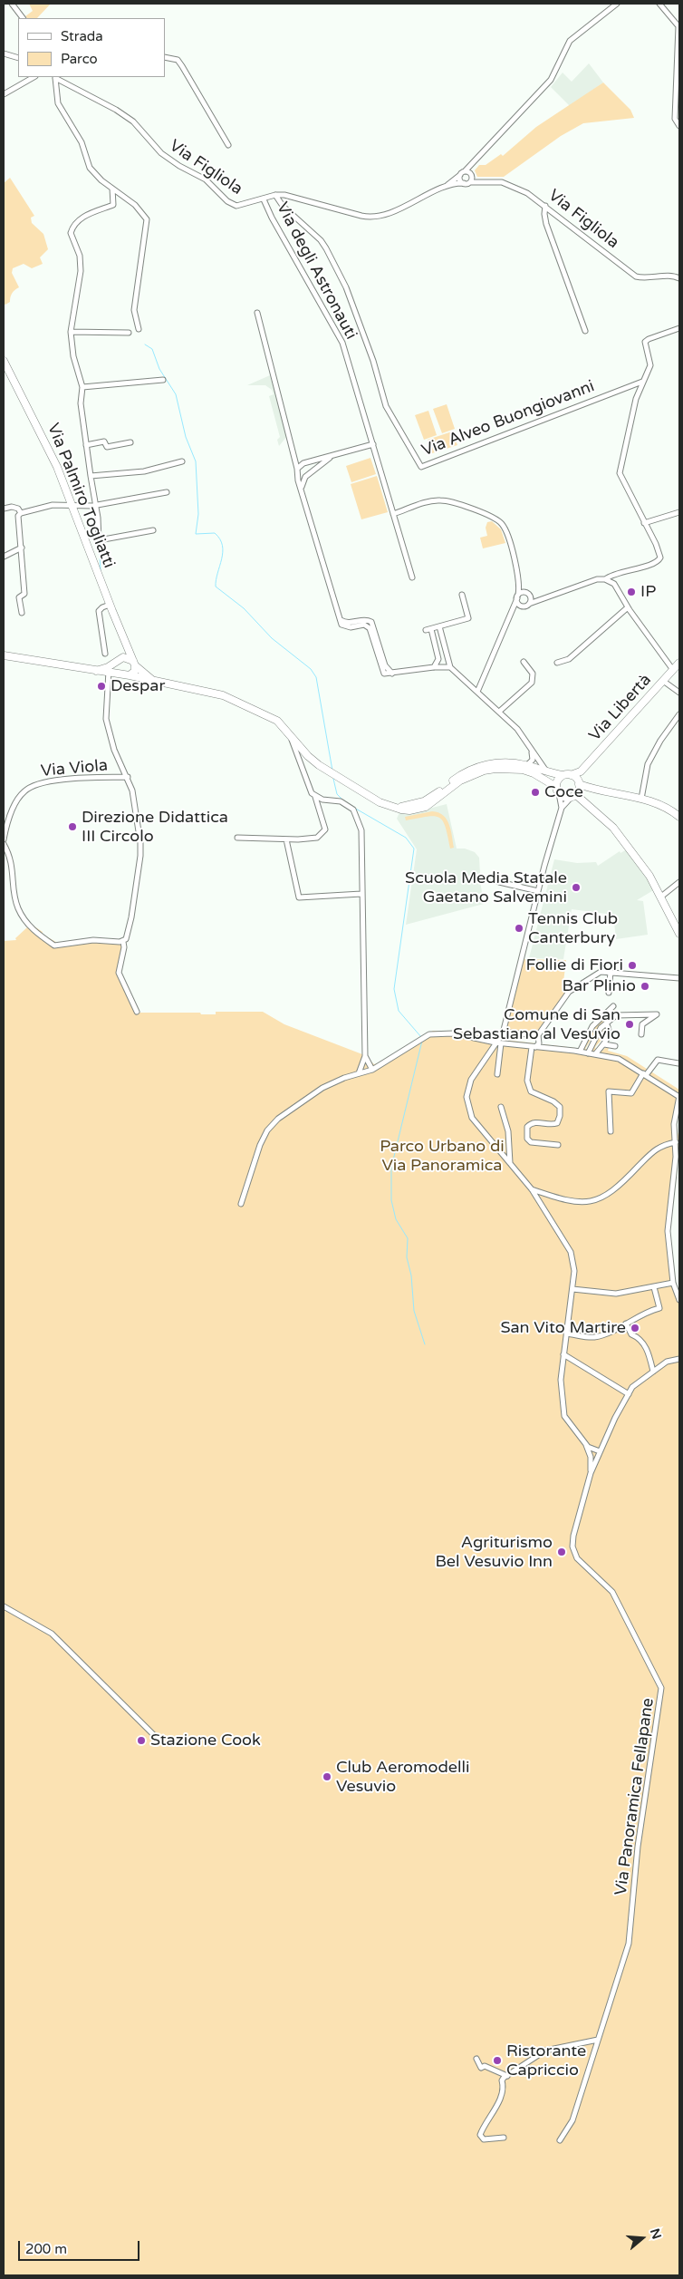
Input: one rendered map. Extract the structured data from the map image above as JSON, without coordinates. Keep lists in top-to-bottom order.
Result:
{
  "streets": {
    "street": [
      "Via Figliola",
      "Via degli Astronauti",
      "Via Alveo Buongiovanni",
      "Via Palmiro Togliatti",
      "Via Libertà",
      "Via Viola",
      "Via Panoramica Fellapane"
    ]
  },
  "crossings": [
    ["Via Figliola", "Via degli Astronauti"],
    ["Via Figliola", "Via Alveo Buongiovanni"]
  ],
  "parks": ["Parco Urbano di Via Panoramica"],
  "places": [
    "IP",
    "Despar",
    "Coce",
    "Direzione Didattica III Circolo",
    "Scuola Media Statale Gaetano Salvemini",
    "Tennis Club Canterbury",
    "Follie di Fiori",
    "Bar Plinio",
    "Comune di San Sebastiano al Vesuvio",
    "San Vito Martire",
    "Agriturismo Bel Vesuvio Inn",
    "Stazione Cook",
    "Club Aeromodelli Vesuvio",
    "Ristorante Capriccio"
  ],
  "legend": ["Strada", "Parco"],
  "scale_bar": "200 m",
  "north": "right"
}
